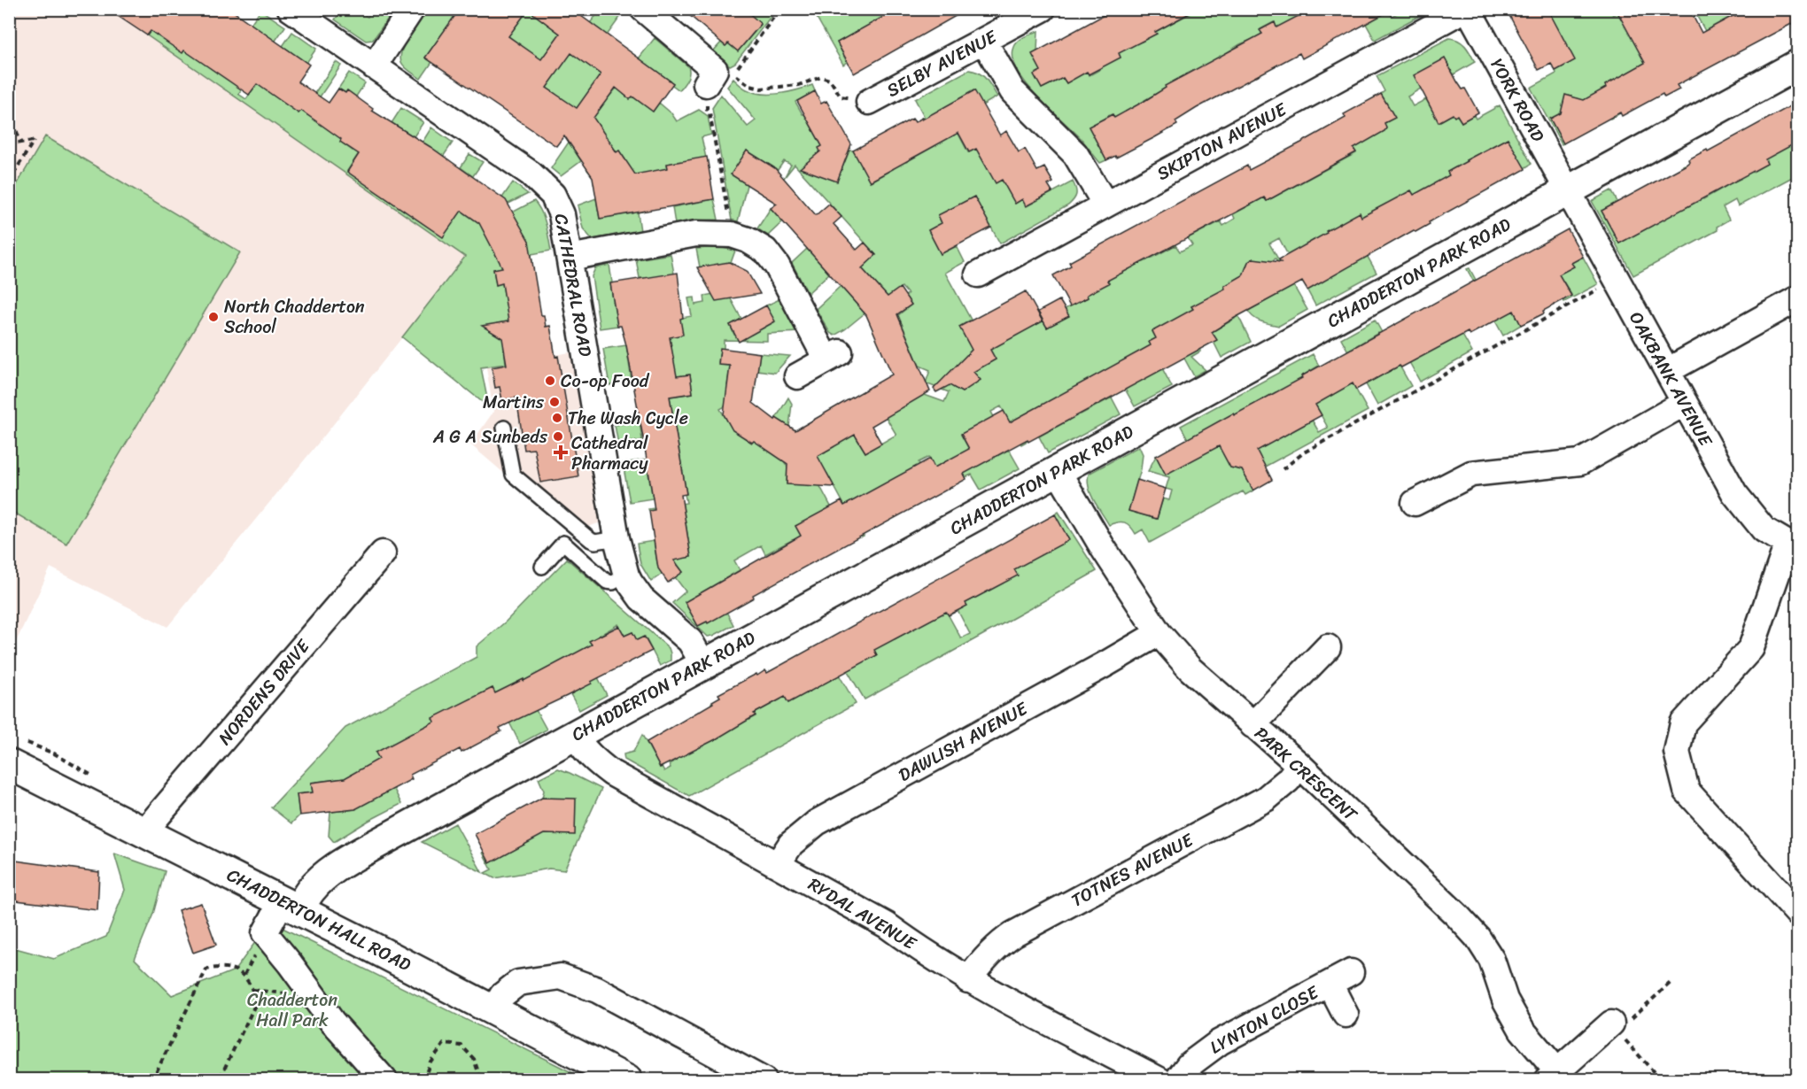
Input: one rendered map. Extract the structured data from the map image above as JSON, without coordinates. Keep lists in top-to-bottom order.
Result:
{
  "streets": {
    "street": [
      "SELBY AVENUE",
      "YORK ROAD",
      "SKIPTON AVENUE",
      "CHADDERTON PARK ROAD",
      "CATHEDRAL ROAD",
      "OAKBANK AVENUE",
      "NORDENS DRIVE",
      "DAWLISH AVENUE",
      "PARK CRESCENT",
      "TOTNES AVENUE",
      "RYDAL AVENUE",
      "CHADDERTON HALL ROAD",
      "LYNTON CLOSE"
    ]
  },
  "crossings": [
    ["YORK ROAD", "SKIPTON AVENUE"],
    ["YORK ROAD", "CHADDERTON PARK ROAD"],
    ["YORK ROAD", "OAKBANK AVENUE"],
    ["CHADDERTON PARK ROAD", "CATHEDRAL ROAD"],
    ["CHADDERTON PARK ROAD", "OAKBANK AVENUE"],
    ["CHADDERTON PARK ROAD", "PARK CRESCENT"],
    ["CHADDERTON PARK ROAD", "RYDAL AVENUE"],
    ["CHADDERTON PARK ROAD", "CHADDERTON HALL ROAD"],
    ["NORDENS DRIVE", "CHADDERTON HALL ROAD"],
    ["DAWLISH AVENUE", "PARK CRESCENT"],
    ["DAWLISH AVENUE", "RYDAL AVENUE"],
    ["PARK CRESCENT", "TOTNES AVENUE"],
    ["TOTNES AVENUE", "RYDAL AVENUE"]
  ],
  "parks": ["Chadderton Hall Park"],
  "places": {
    "other": [
      "North Chadderton School",
      "Co-op Food",
      "Martins",
      "The Wash Cycle",
      "A G A Sunbeds"
    ],
    "health": ["Cathedral Pharmacy"]
  }
}
